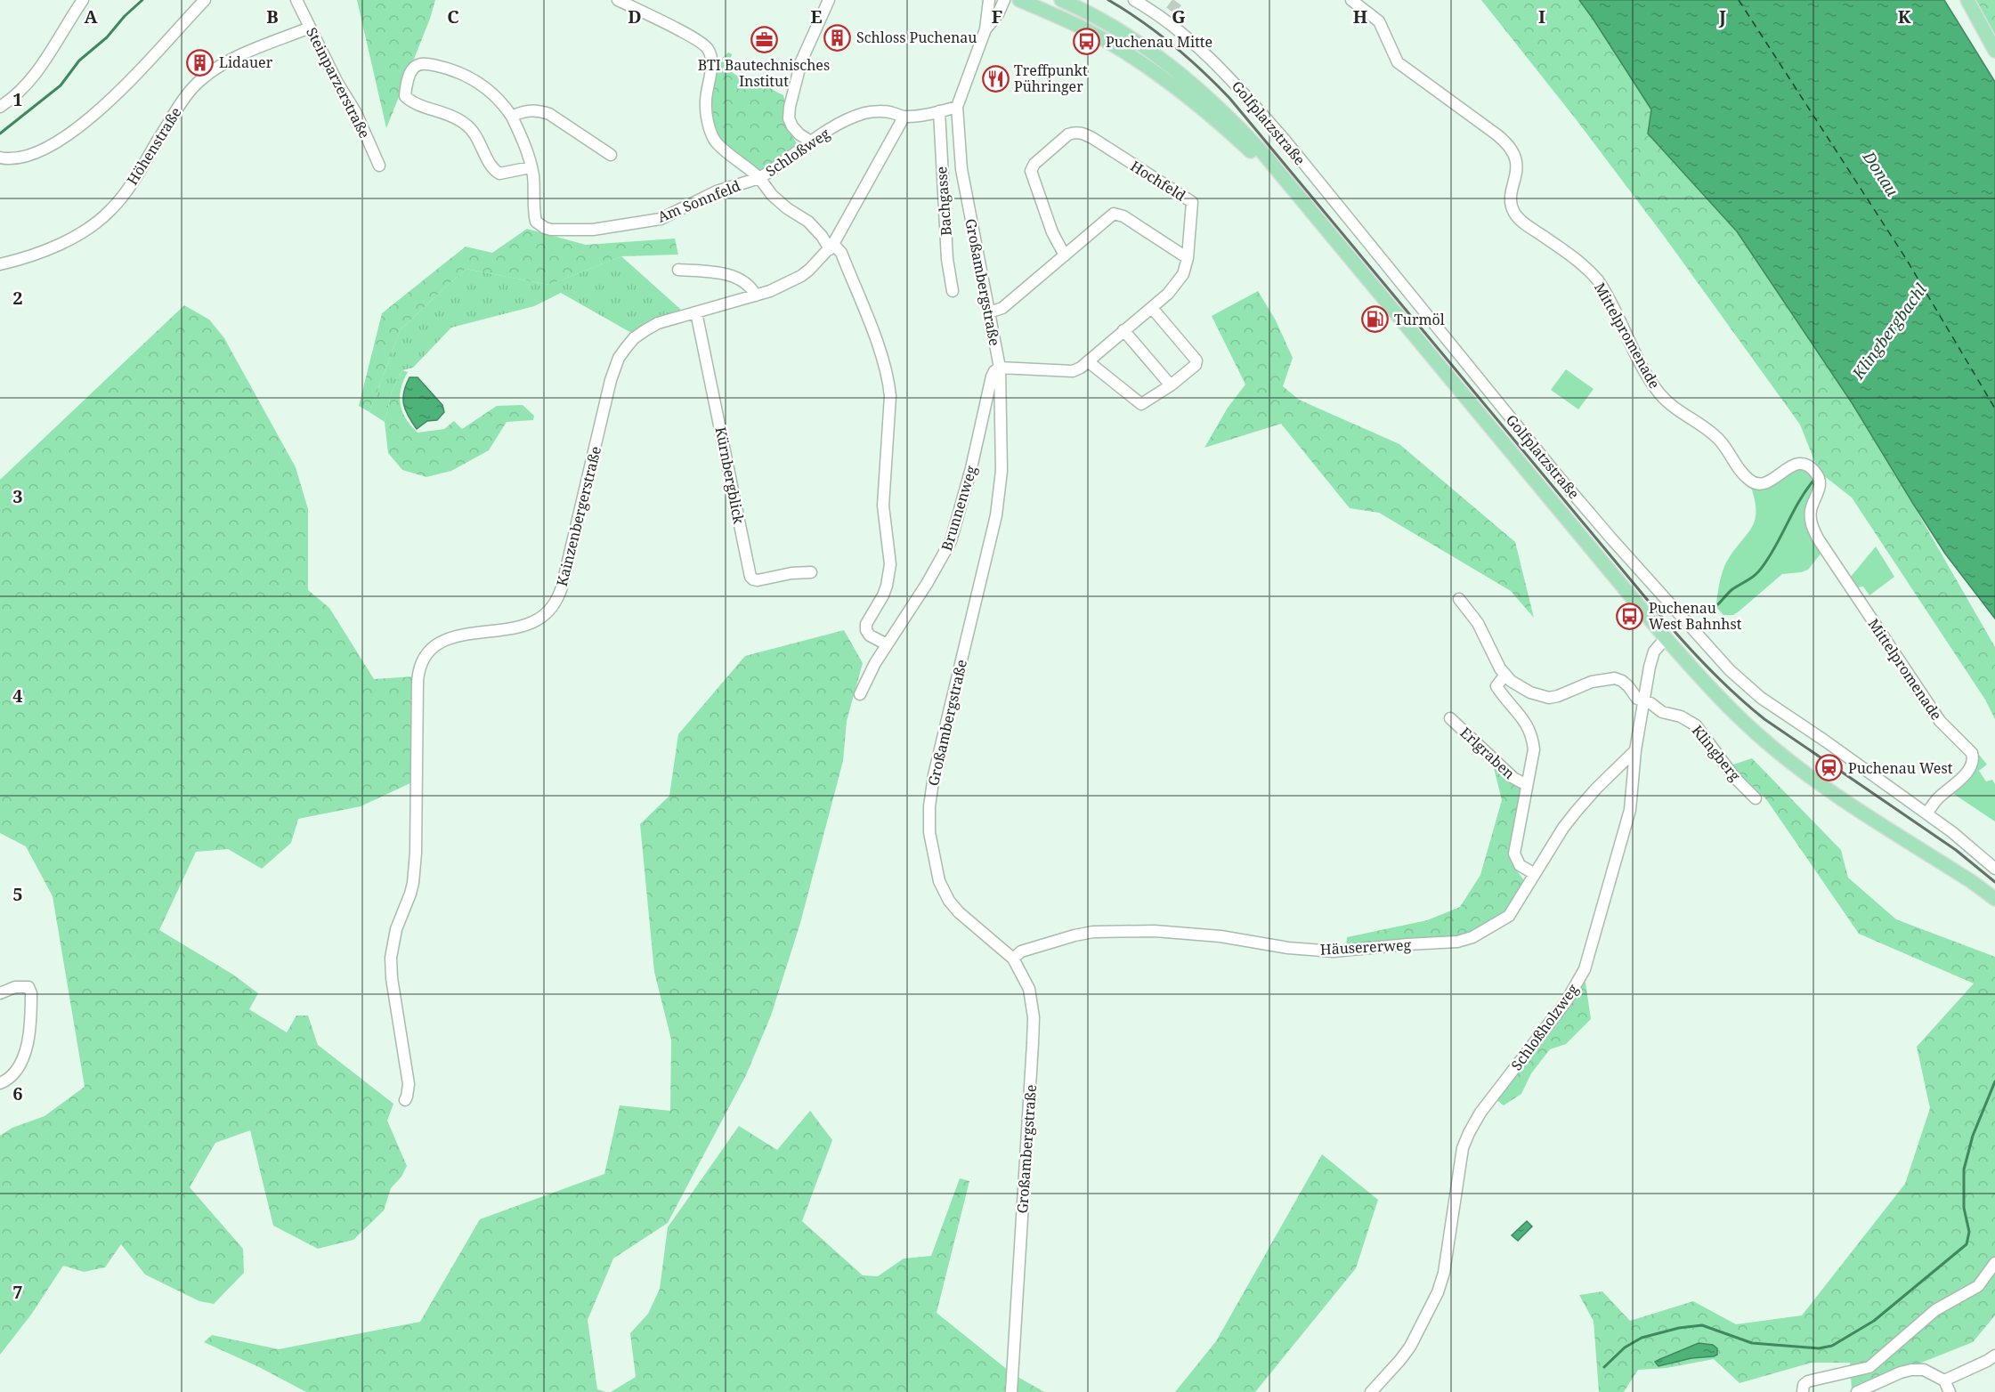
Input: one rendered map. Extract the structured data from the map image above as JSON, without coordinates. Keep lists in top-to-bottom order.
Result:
{
  "streets": {
    "street": [
      "Steinparzerstraße",
      "Golfplatzstraße",
      "Höhenstraße",
      "Schloßweg",
      "Hochfeld",
      "Am Sonnfeld",
      "Bachgasse",
      "Großambergstraße",
      "Mittelpromenade",
      "Kürnbergblick",
      "Brunnenweg",
      "Kainzenbergerstraße",
      "Erlgraben",
      "Klingberg",
      "Häusererweg",
      "Schloßholzweg"
    ]
  },
  "crossings": [
    ["Steinparzerstraße", "Höhenstraße"],
    ["Golfplatzstraße", "Mittelpromenade"],
    ["Schloßweg", "Am Sonnfeld"],
    ["Schloßweg", "Bachgasse"],
    ["Schloßweg", "Großambergstraße"],
    ["Schloßweg", "Kainzenbergerstraße"],
    ["Großambergstraße", "Brunnenweg"],
    ["Großambergstraße", "Häusererweg"],
    ["Kürnbergblick", "Kainzenbergerstraße"],
    ["Erlgraben", "Klingberg"],
    ["Erlgraben", "Häusererweg"],
    ["Erlgraben", "Schloßholzweg"],
    ["Klingberg", "Schloßholzweg"],
    ["Häusererweg", "Schloßholzweg"]
  ],
  "water": ["Donau", "Klingbergbachl"],
  "places": {
    "building": ["Schloss Puchenau", "Lidauer"],
    "office": ["BTI Bautechnisches Institut"],
    "bus stop": ["Puchenau Mitte", "Puchenau West Bahnhst"],
    "restaurant": ["Treffpunkt Pühringer"],
    "fuel station": ["Turmöl"],
    "station": ["Puchenau West"]
  },
  "grid": {
    "columns": [
      "A",
      "B",
      "C",
      "D",
      "E",
      "F",
      "G",
      "H",
      "I",
      "J",
      "K"
    ],
    "rows": [
      "1",
      "2",
      "3",
      "4",
      "5",
      "6",
      "7"
    ]
  }
}
